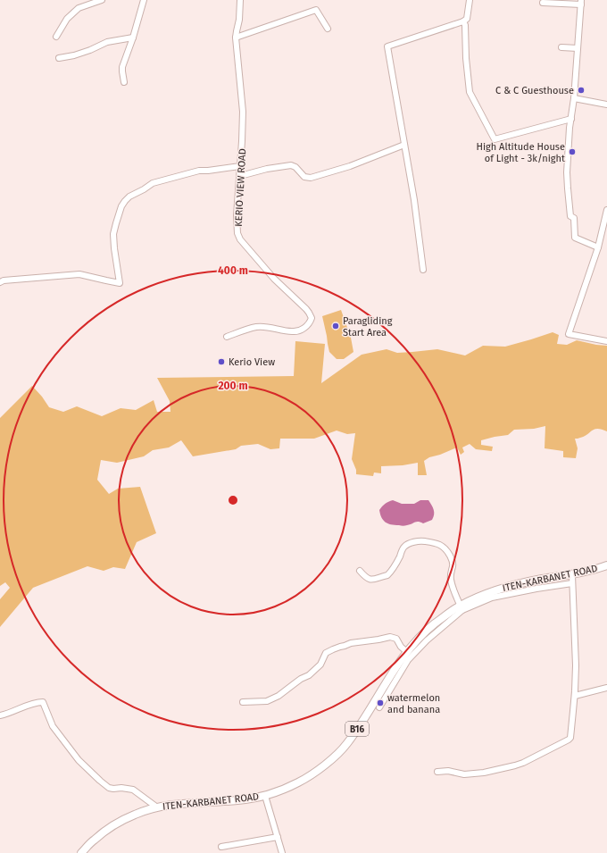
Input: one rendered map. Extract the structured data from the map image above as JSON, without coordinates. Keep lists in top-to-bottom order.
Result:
{
  "streets": {
    "main road": ["ITEN-KARBANET ROAD", "B16"],
    "street": ["KERIO VIEW ROAD"]
  },
  "places": [
    "C & C Guesthouse",
    "High Altitude House of Light - 3k/night",
    "Paragliding Start Area",
    "Kerio View",
    "watermelon and banana"
  ],
  "rings": ["400 m", "200 m"]
}
